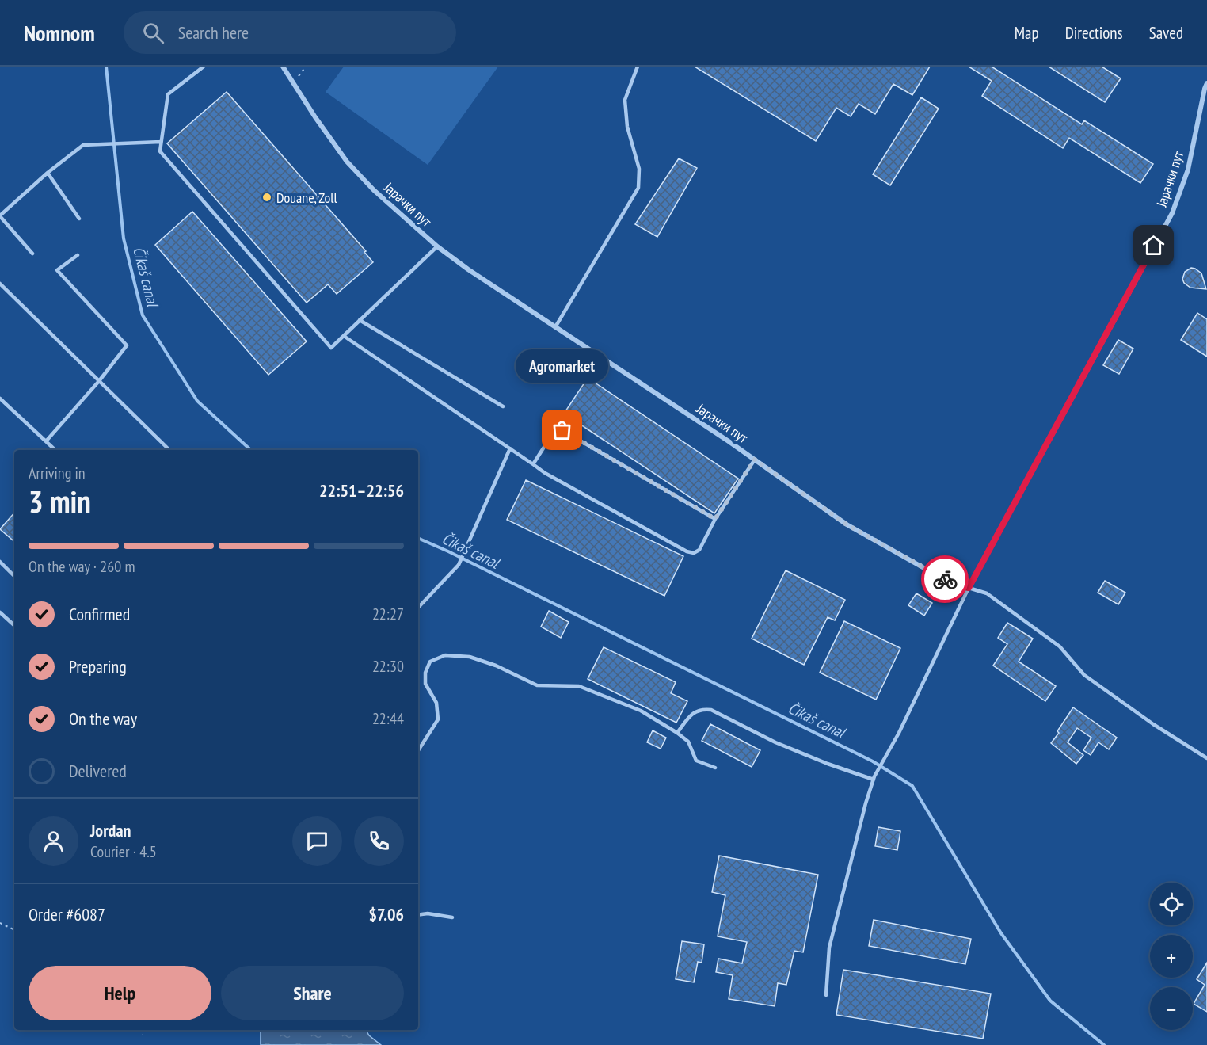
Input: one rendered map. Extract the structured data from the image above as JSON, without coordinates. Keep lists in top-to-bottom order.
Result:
{
  "streets": {
    "street": ["Јарачки пут"]
  },
  "water": ["Čikaš canal"],
  "places": ["Douane, Zoll", "Agromarket"],
  "page": {
    "header": "Nomnom",
    "search": "Search here",
    "nav": ["Map", "Directions", "Saved"],
    "bubble": "Agromarket",
    "heading": ["3 min", "Arriving in", "22:51–22:56"],
    "panel": [
      "Jordan",
      "Courier · 4.5",
      "Order #6087",
      "$7.06"
    ],
    "bar": "On the way · 260 m",
    "list": [
      ["Confirmed", "22:27"],
      ["Preparing", "22:30"],
      ["On the way", "22:44"],
      "Delivered"
    ],
    "map_buttons": ["+", "−"],
    "buttons": ["Help", "Share"]
  }
}
